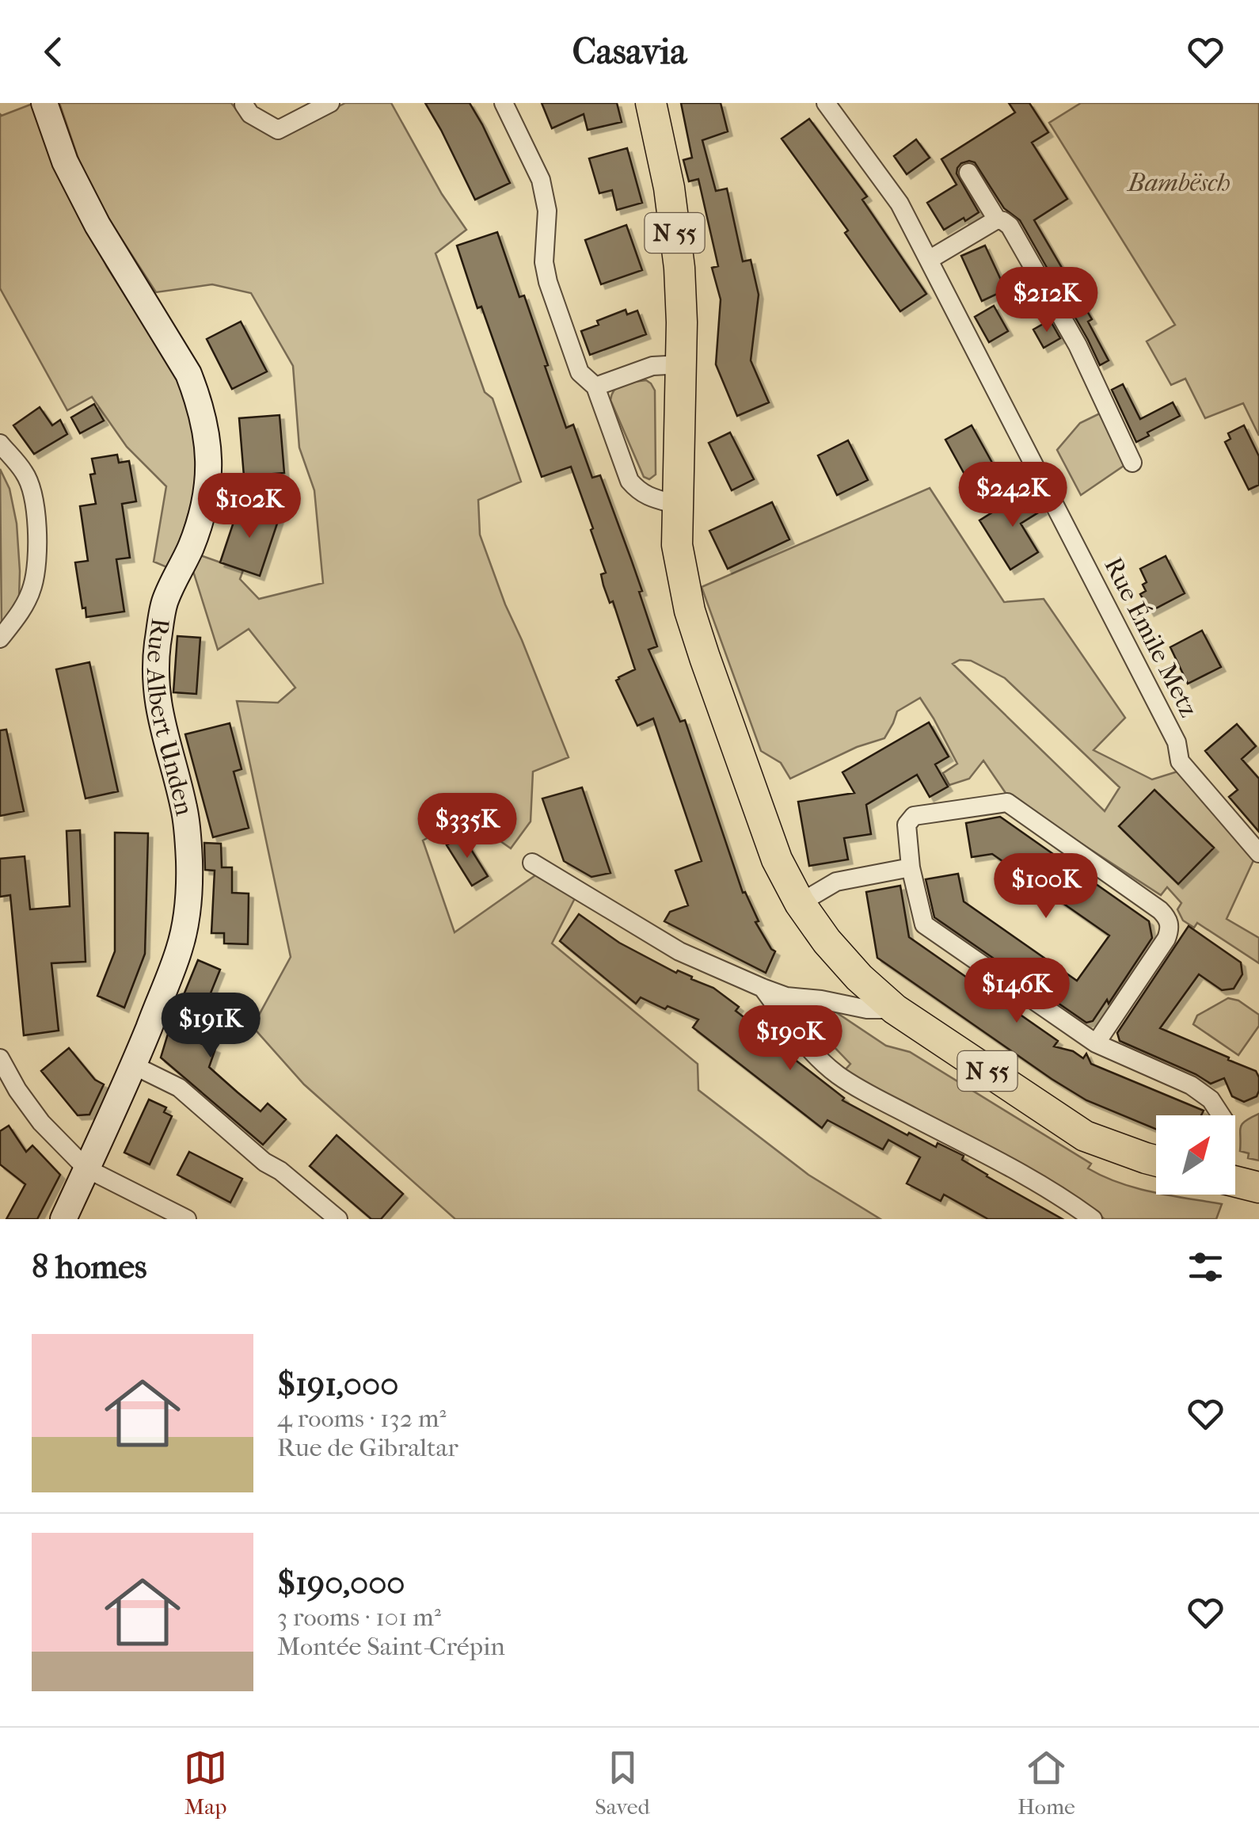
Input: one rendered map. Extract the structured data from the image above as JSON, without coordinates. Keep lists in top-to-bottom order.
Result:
{
  "streets": {
    "main road": ["N 55", "Rue Albert Unden"],
    "street": ["Rue Émile Metz"]
  },
  "parks": ["Bambësch"],
  "north": "top right",
  "page": {
    "header": "Casavia",
    "price": [
      "$212K",
      "$242K",
      "$102K",
      "$335K",
      "$100K",
      "$146K",
      "$191K",
      "$190K"
    ],
    "heading": "8 homes",
    "list": [
      {
        "name": "$191,000",
        "note": "4 rooms · 132 m² · Rue de Gibraltar"
      },
      {
        "name": "$190,000",
        "note": "3 rooms · 101 m² · Montée Saint-Crépin"
      }
    ],
    "tabs": ["Map", "Saved", "Home"]
  }
}
